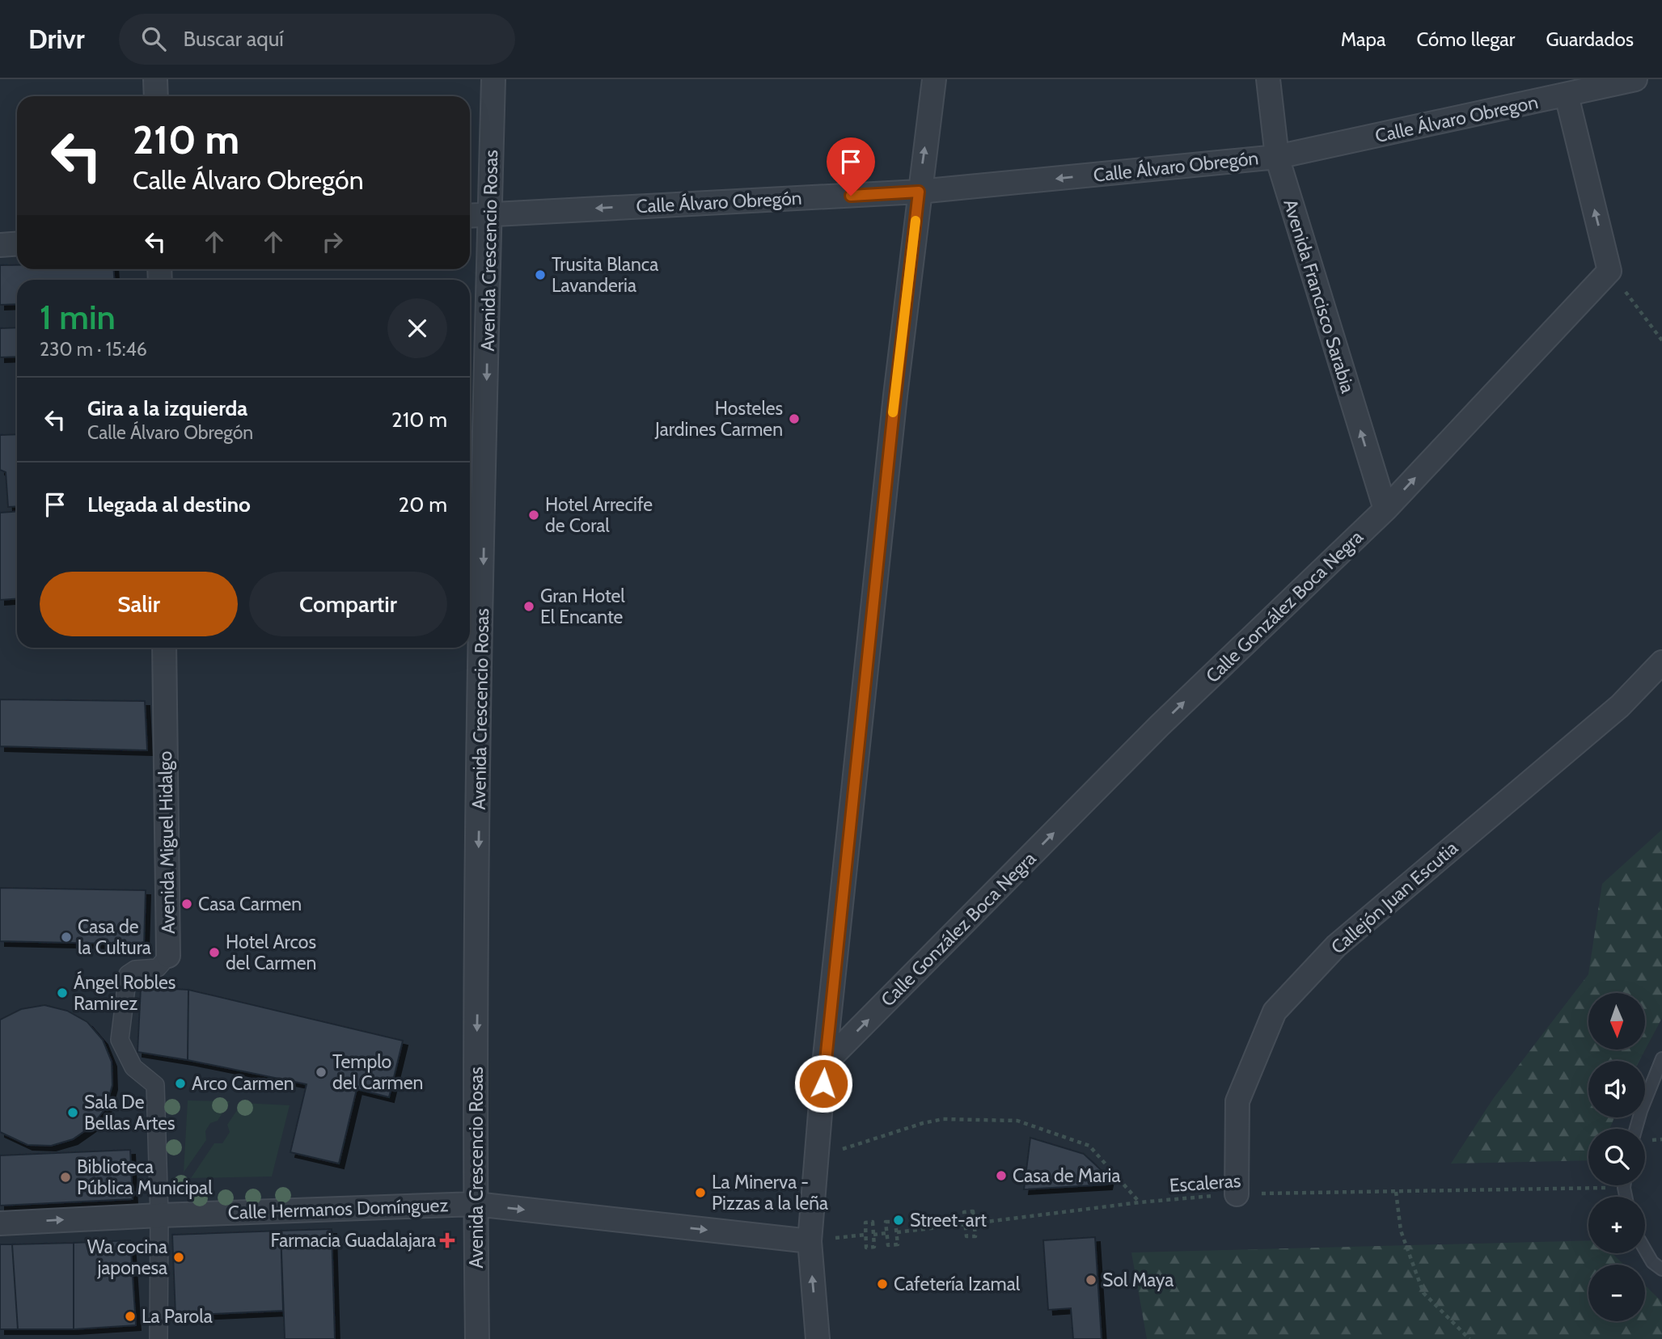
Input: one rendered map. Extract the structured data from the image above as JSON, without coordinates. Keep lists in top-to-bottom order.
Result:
{
  "streets": {
    "street": [
      "Calle Álvaro Obregon",
      "Calle Álvaro Obregón",
      "Avenida Crescencio Rosas",
      "Avenida Francisco Sarabia",
      "Calle González Boca Negra",
      "Avenida Miguel Hidalgo",
      "Callejón Juan Escutia",
      "Calle Hermanos Domínguez"
    ],
    "path": ["Escaleras"]
  },
  "crossings": [
    ["Calle Álvaro Obregon", "Calle Álvaro Obregón"],
    ["Calle Álvaro Obregon", "Avenida Francisco Sarabia"],
    ["Calle Álvaro Obregón", "Avenida Crescencio Rosas"],
    ["Calle Álvaro Obregón", "Avenida Francisco Sarabia"],
    ["Avenida Crescencio Rosas", "Calle Hermanos Domínguez"],
    ["Avenida Francisco Sarabia", "Calle González Boca Negra"],
    ["Avenida Miguel Hidalgo", "Calle Hermanos Domínguez"],
    ["Callejón Juan Escutia", "Escaleras"]
  ],
  "one_way": [
    "Calle Álvaro Obregón",
    "Avenida Crescencio Rosas",
    "Avenida Francisco Sarabia",
    "Calle González Boca Negra",
    "Calle Hermanos Domínguez"
  ],
  "places": {
    "other": [
      "Trusita Blanca Lavanderia",
      "Hosteles Jardines Carmen",
      "Hotel Arrecife de Coral",
      "Gran Hotel El Encante",
      "Casa Carmen",
      "Casa de la Cultura",
      "Hotel Arcos del Carmen",
      "Ángel Robles Ramirez",
      "Templo del Carmen",
      "Arco Carmen",
      "Sala De Bellas Artes",
      "Casa de Maria",
      "Biblioteca Pública Municipal",
      "La Minerva - Pizzas a la leña",
      "Street-art",
      "Wa cocina japonesa",
      "Sol Maya",
      "Cafetería Izamal",
      "La Parola"
    ],
    "health": ["Farmacia Guadalajara"]
  },
  "north": "bottom",
  "page": {
    "header": "Drivr",
    "search": "Buscar aquí",
    "nav": ["Mapa", "Cómo llegar", "Guardados"],
    "turn": ["210 m", "Calle Álvaro Obregón"],
    "heading": ["1 min", "230 m · 15:46"],
    "list": [
      {
        "name": "Gira a la izquierda",
        "note": "Calle Álvaro Obregón",
        "value": "210 m"
      },
      {
        "name": "Llegada al destino",
        "value": "20 m"
      }
    ],
    "buttons": ["Salir", "Compartir"],
    "map_buttons": ["+", "−"]
  }
}
